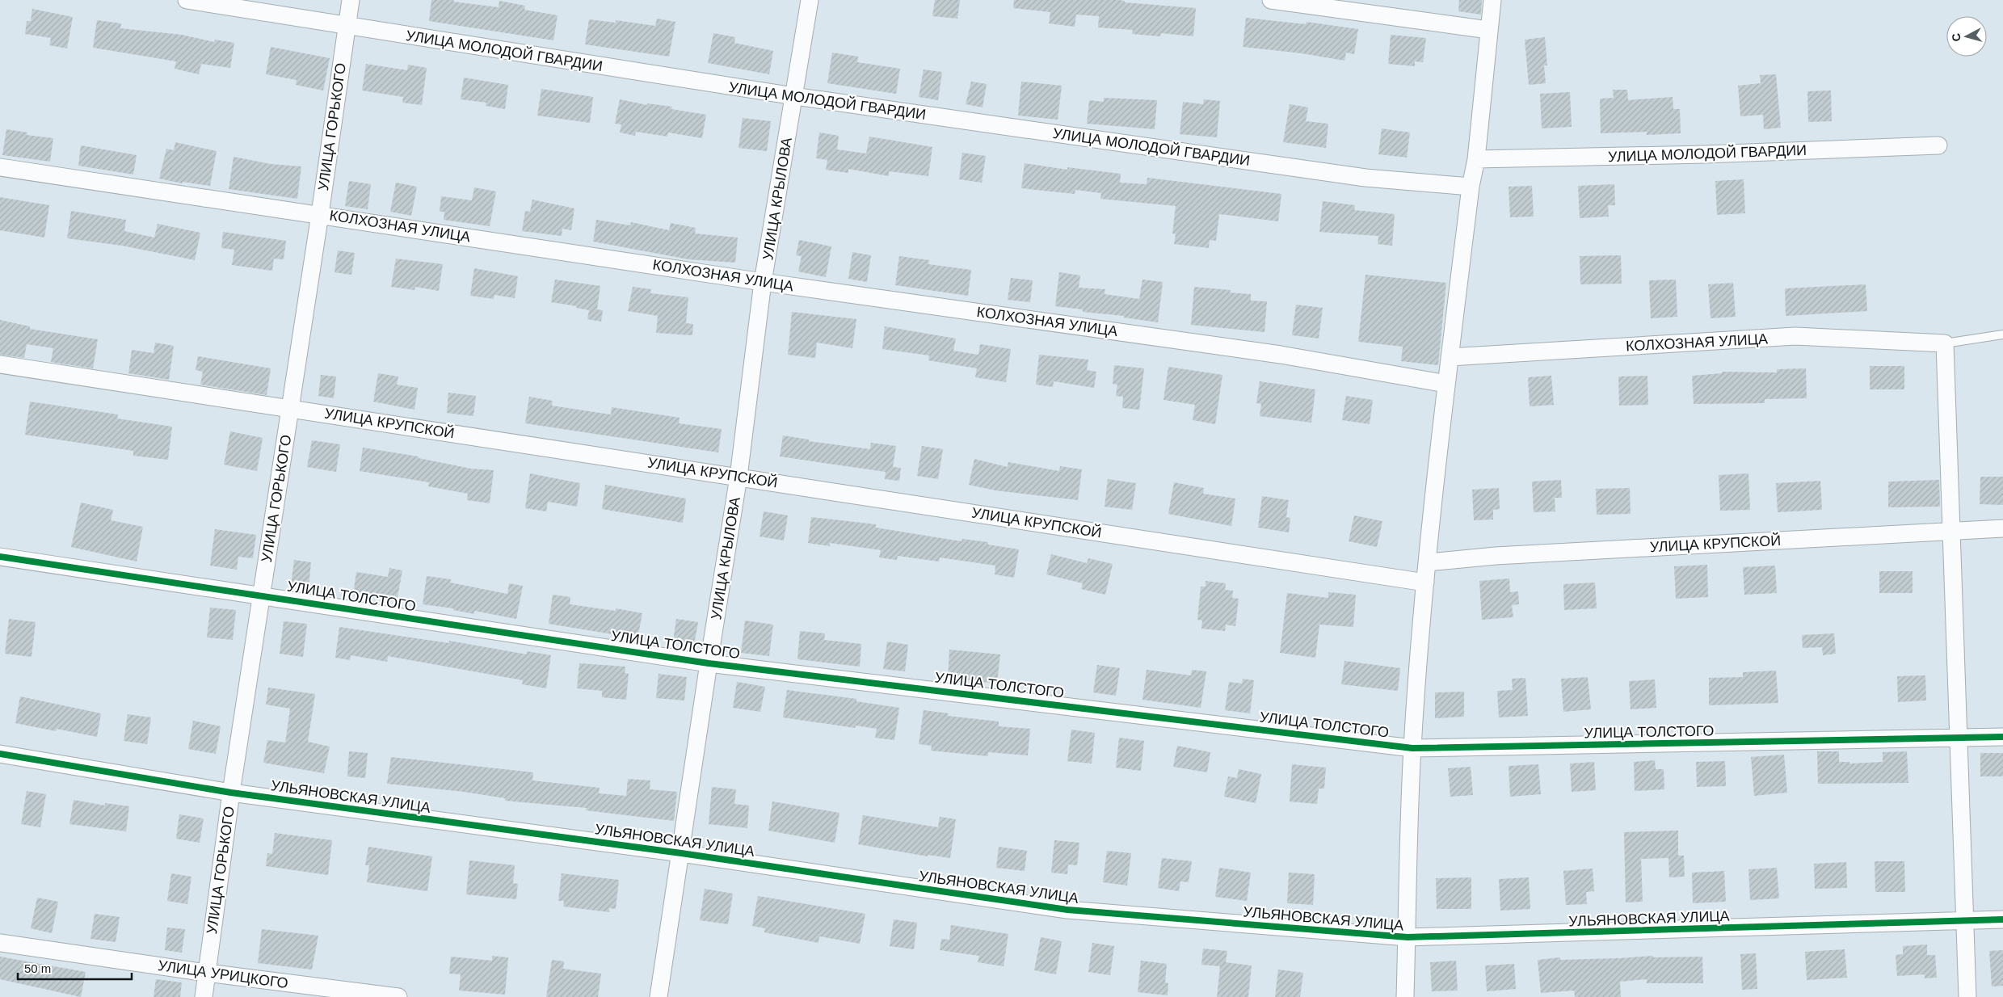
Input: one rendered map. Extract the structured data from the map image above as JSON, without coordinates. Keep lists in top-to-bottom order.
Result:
{
  "streets": {
    "street": [
      "УЛИЦА МОЛОДОЙ ГВАРДИИ",
      "УЛИЦА ГОРЬКОГО",
      "УЛИЦА КРЫЛОВА",
      "КОЛХОЗНАЯ УЛИЦА",
      "УЛИЦА КРУПСКОЙ",
      "УЛИЦА ТОЛСТОГО",
      "УЛЬЯНОВСКАЯ УЛИЦА",
      "УЛИЦА УРИЦКОГО"
    ]
  },
  "crossings": [
    ["УЛИЦА МОЛОДОЙ ГВАРДИИ", "УЛИЦА ГОРЬКОГО"],
    ["УЛИЦА МОЛОДОЙ ГВАРДИИ", "УЛИЦА КРЫЛОВА"],
    ["УЛИЦА ГОРЬКОГО", "КОЛХОЗНАЯ УЛИЦА"],
    ["УЛИЦА ГОРЬКОГО", "УЛИЦА КРУПСКОЙ"],
    ["УЛИЦА ГОРЬКОГО", "УЛИЦА ТОЛСТОГО"],
    ["УЛИЦА ГОРЬКОГО", "УЛЬЯНОВСКАЯ УЛИЦА"],
    ["УЛИЦА ГОРЬКОГО", "УЛИЦА УРИЦКОГО"],
    ["УЛИЦА КРЫЛОВА", "КОЛХОЗНАЯ УЛИЦА"],
    ["УЛИЦА КРЫЛОВА", "УЛИЦА КРУПСКОЙ"],
    ["УЛИЦА КРЫЛОВА", "УЛИЦА ТОЛСТОГО"],
    ["УЛИЦА КРЫЛОВА", "УЛЬЯНОВСКАЯ УЛИЦА"]
  ],
  "scale_bar": "50 m",
  "north": "left"
}
